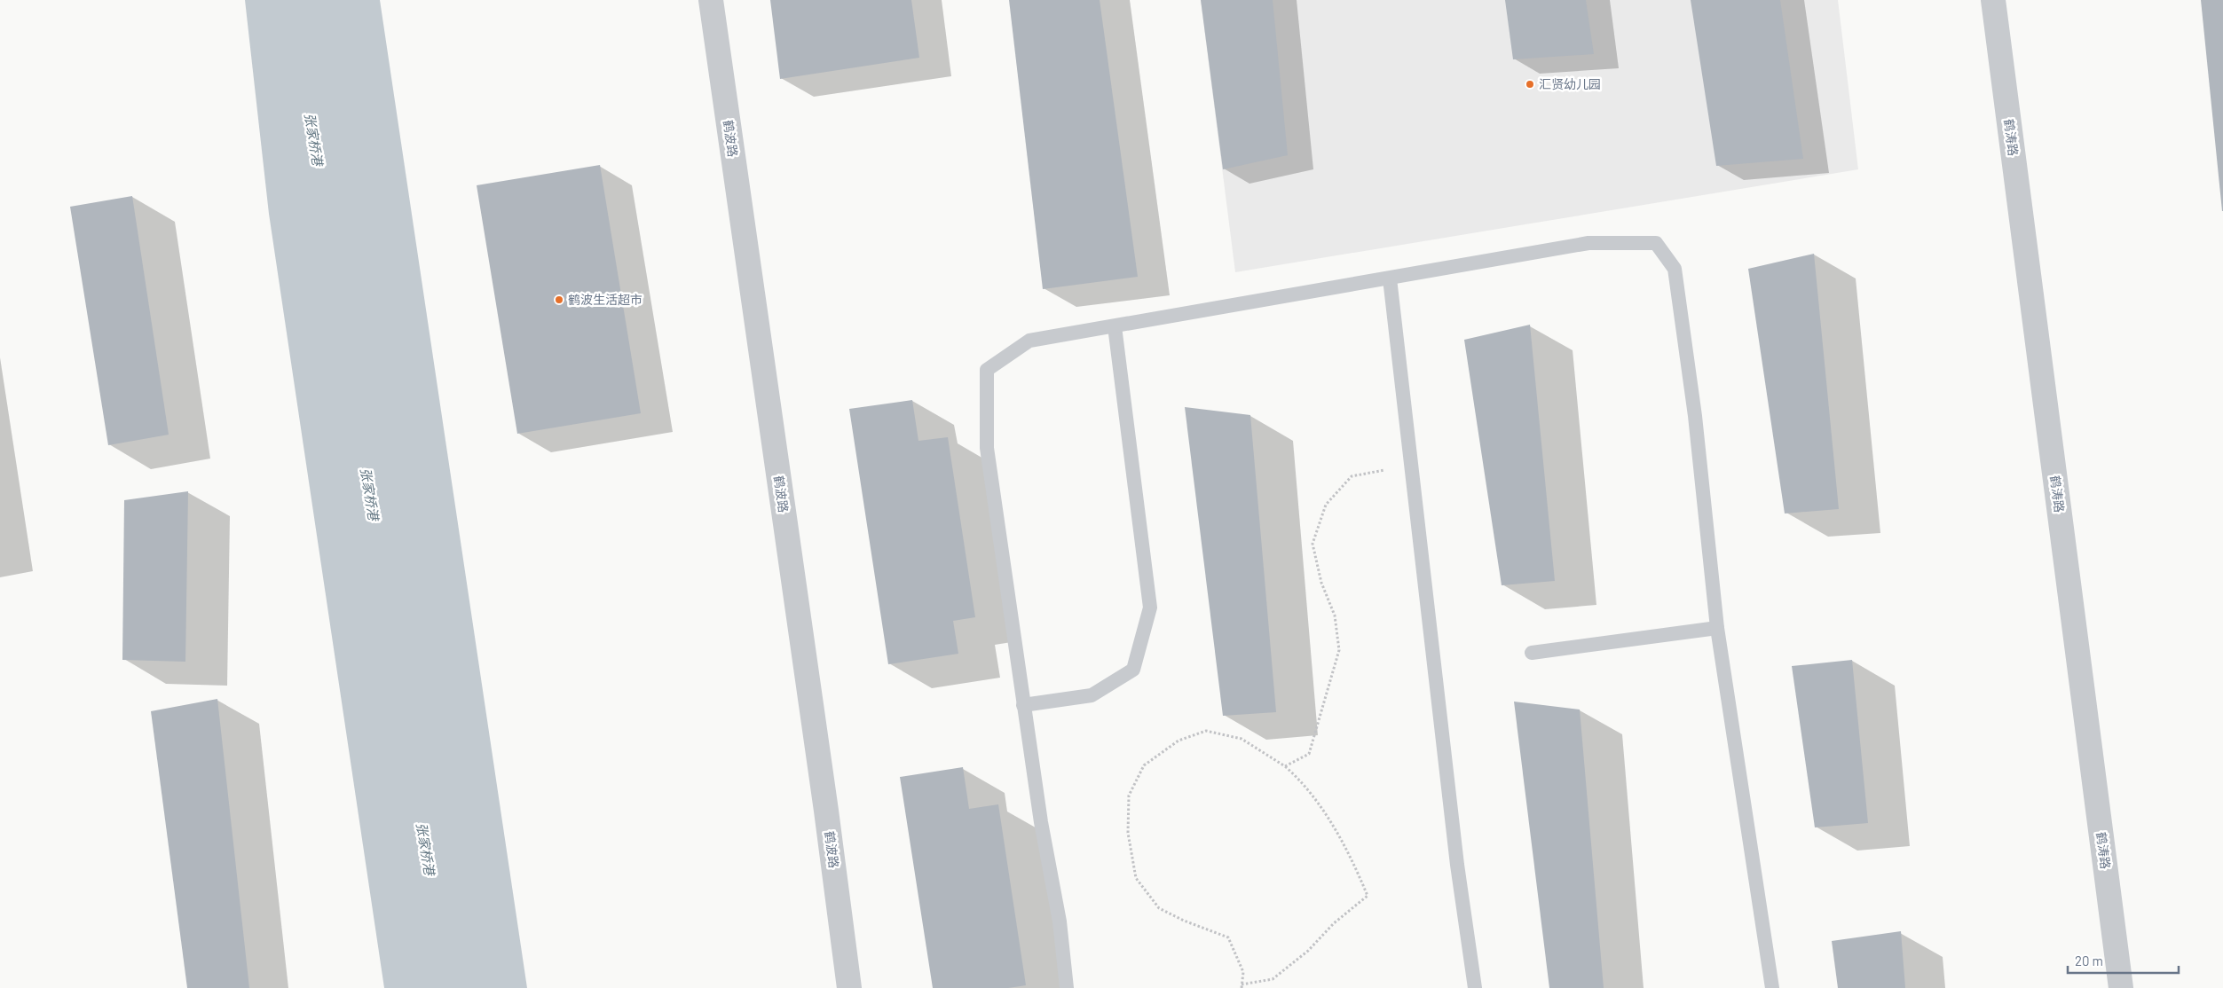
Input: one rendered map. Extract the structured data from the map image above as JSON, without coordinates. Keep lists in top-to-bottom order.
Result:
{
  "streets": {
    "street": ["鹤涛路", "鹤波路"]
  },
  "water": ["张家桥港"],
  "places": ["汇贤幼儿园", "鹤波生活超市"],
  "scale_bar": "20 m"
}
